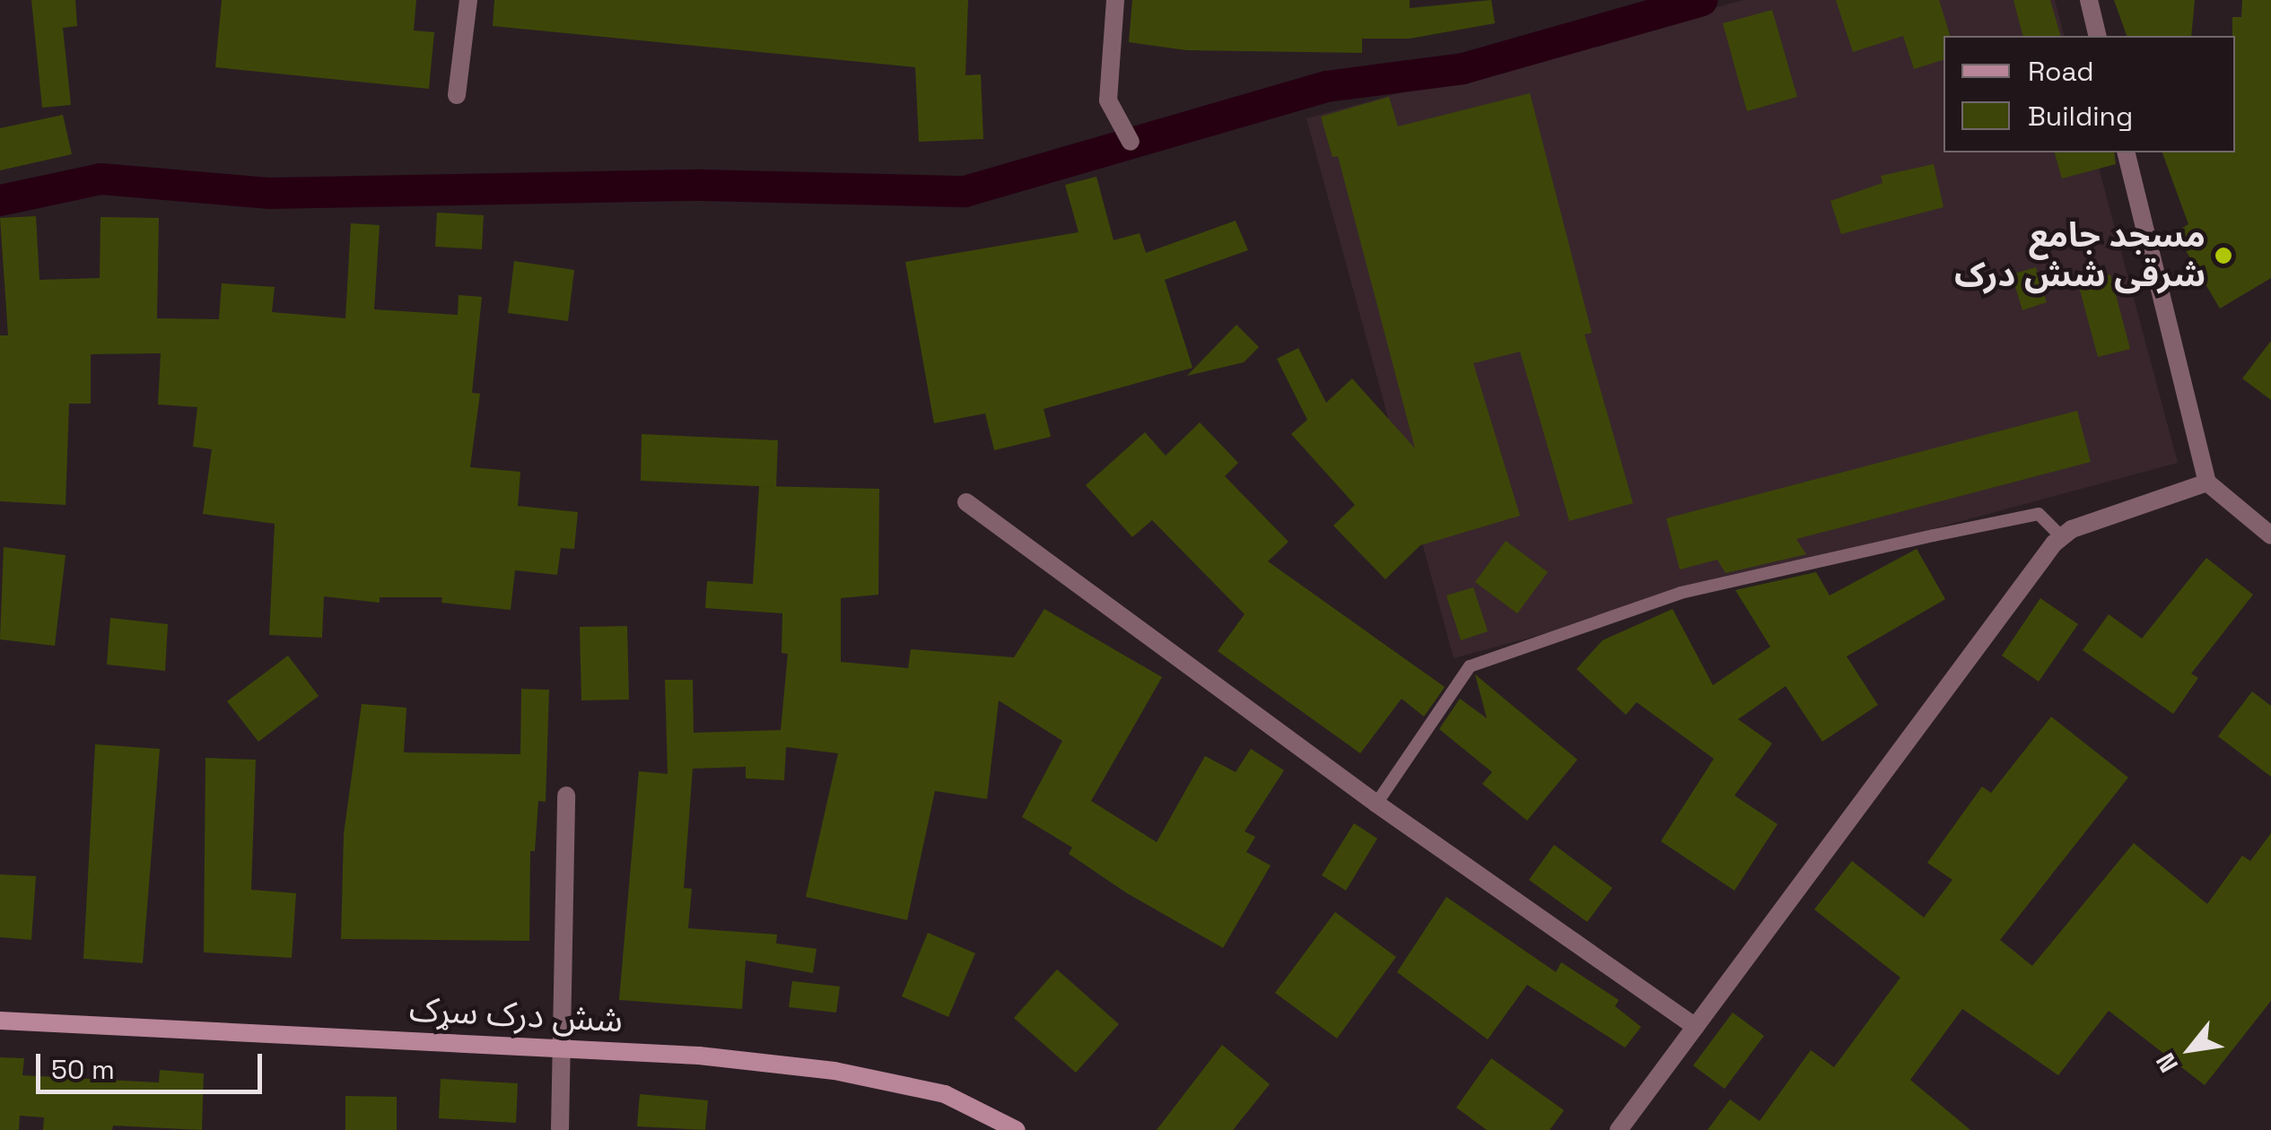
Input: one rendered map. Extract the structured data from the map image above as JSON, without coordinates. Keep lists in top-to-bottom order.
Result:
{
  "streets": {
    "main road": ["شش درک سړک"]
  },
  "places": ["مسجد جامع شرقی شش درک"],
  "legend": ["Road", "Building"],
  "scale_bar": "50 m",
  "north": "bottom left"
}
